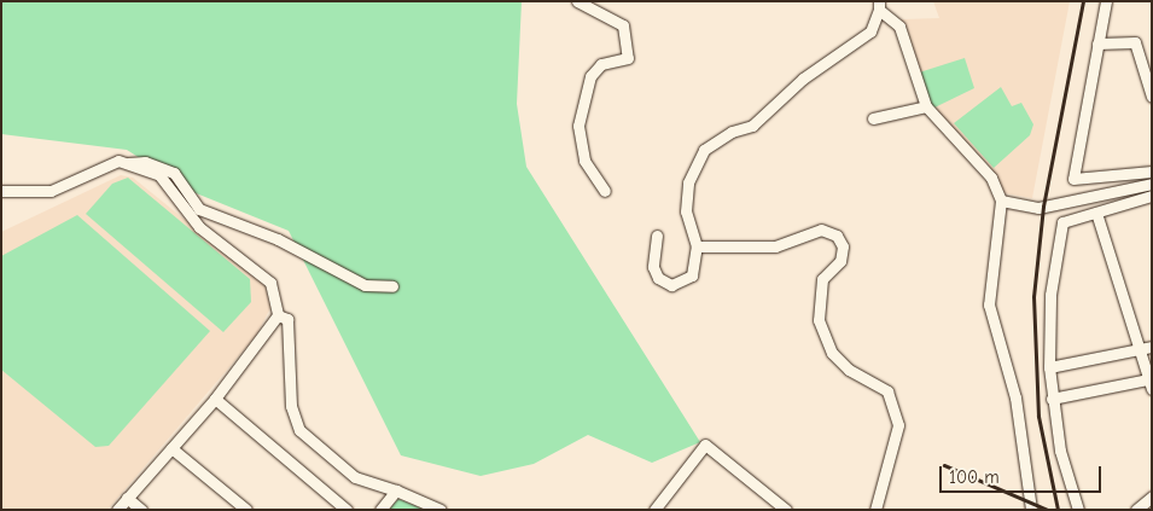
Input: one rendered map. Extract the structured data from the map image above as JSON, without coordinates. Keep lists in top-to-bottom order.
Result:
{
  "scale_bar": "100 m"
}
